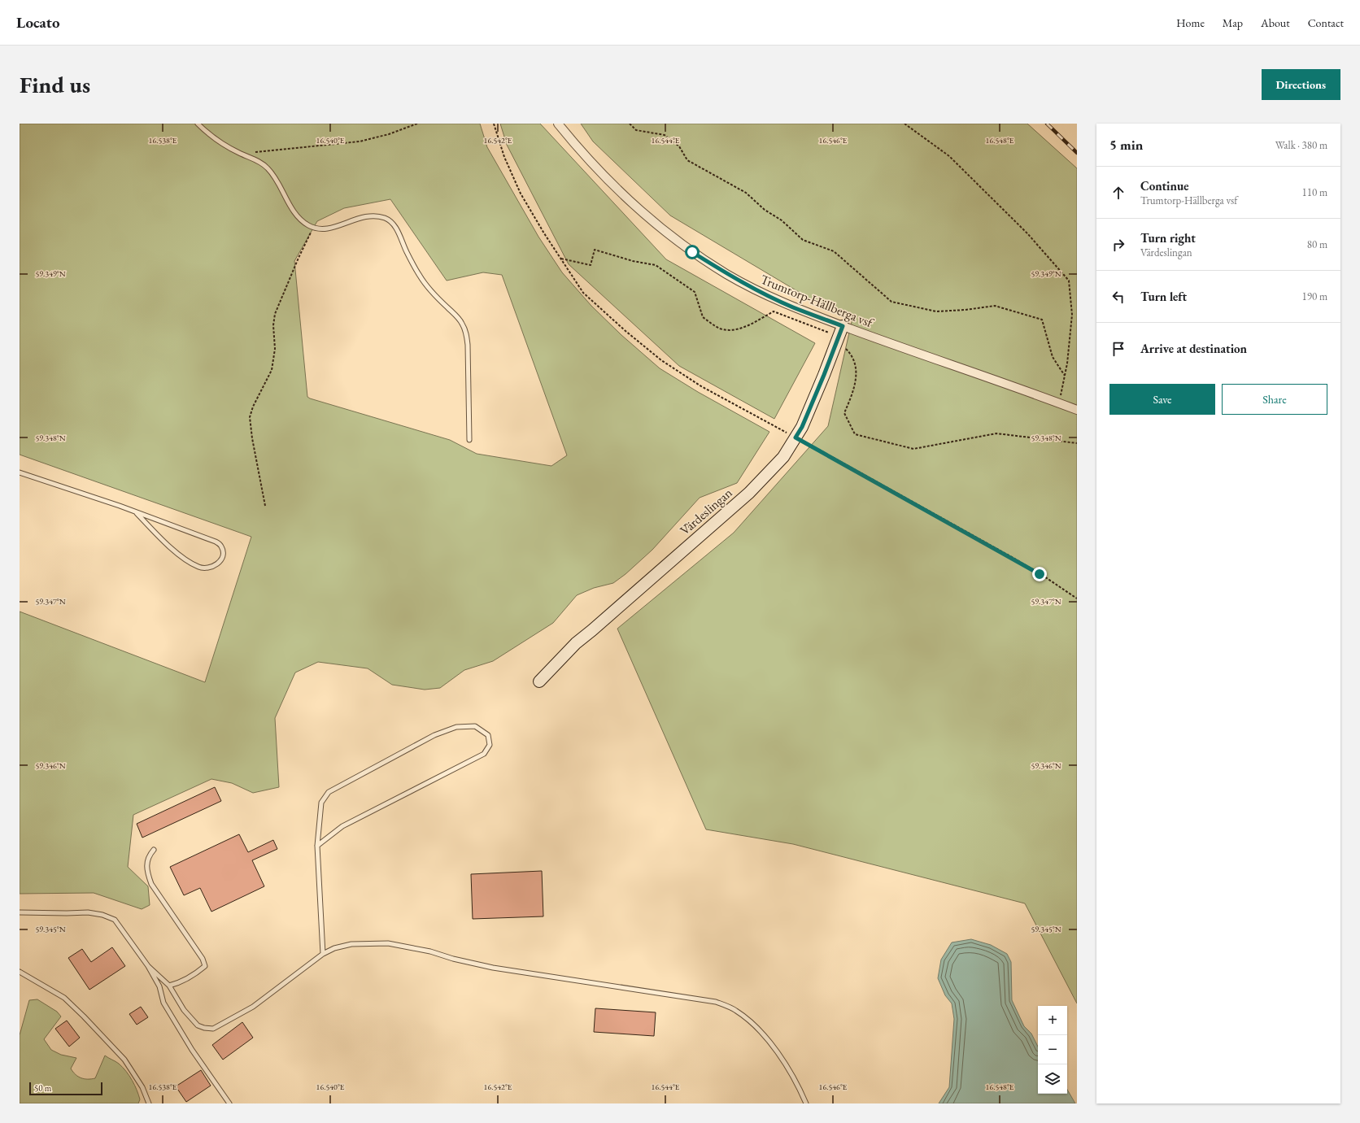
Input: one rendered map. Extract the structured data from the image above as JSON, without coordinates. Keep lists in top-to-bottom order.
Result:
{
  "streets": {
    "street": ["Trumtorp-Hällberga vsf", "Värdeslingan"]
  },
  "crossings": [
    ["Trumtorp-Hällberga vsf", "Värdeslingan"]
  ],
  "scale_bar": "50 m",
  "page": {
    "header": "Locato",
    "nav": [
      "Home",
      "Map",
      "About",
      "Contact"
    ],
    "buttons": [
      "Directions",
      ["Save", "Share"]
    ],
    "title": "Find us",
    "heading": ["5 min", "Walk · 380 m"],
    "list": [
      ["Continue", "Trumtorp-Hällberga vsf", "110 m"],
      ["Turn right", "Värdeslingan", "80 m"],
      ["Turn left", "190 m"],
      "Arrive at destination"
    ],
    "map_buttons": ["+", "−"],
    "scale": "50 m"
  },
  "coordinates": [
    "16.538°E",
    "16.540°E",
    "16.542°E",
    "16.544°E",
    "16.546°E",
    "16.548°E",
    "59.349°N",
    "59.348°N",
    "59.347°N",
    "59.346°N",
    "59.345°N"
  ]
}
